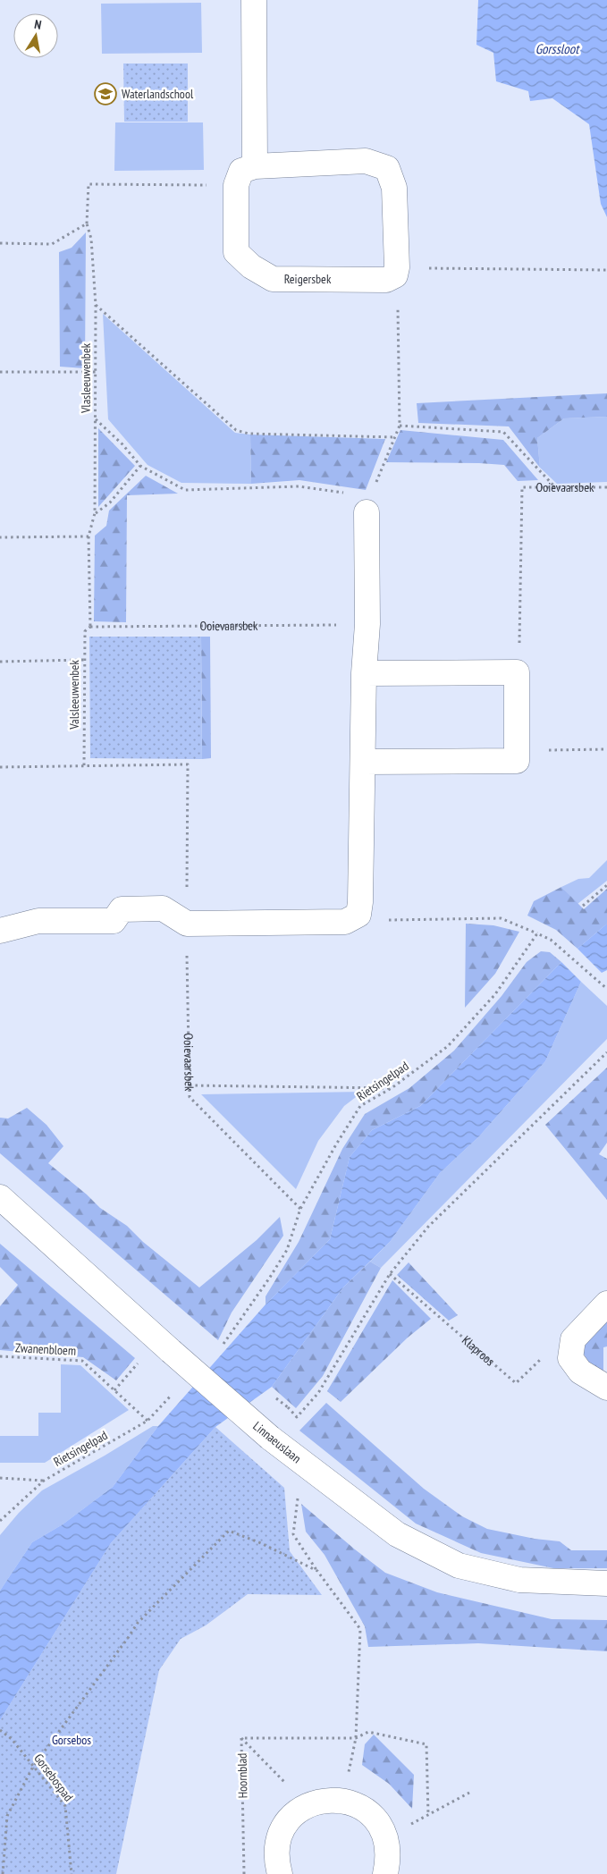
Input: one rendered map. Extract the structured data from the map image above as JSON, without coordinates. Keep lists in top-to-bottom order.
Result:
{
  "streets": {
    "street": ["Reigersbek", "Linnaeuslaan"],
    "path": [
      "Vlasleeuwenbek",
      "Ooievaarsbek",
      "Valsleeuwenbek",
      "Rietsingelpad",
      "Zwanenbloem",
      "Klaproos",
      "Hoornblad",
      "Gorsebospad"
    ]
  },
  "crossings": [
    ["Reigersbek", "Vlasleeuwenbek"],
    ["Vlasleeuwenbek", "Valsleeuwenbek"],
    ["Ooievaarsbek", "Valsleeuwenbek"],
    ["Ooievaarsbek", "Rietsingelpad"],
    ["Rietsingelpad", "Zwanenbloem"]
  ],
  "water": ["Gorssloot"],
  "parks": ["Gorsebos"],
  "places": {
    "school or university": ["Waterlandschool"]
  },
  "north": "top"
}
